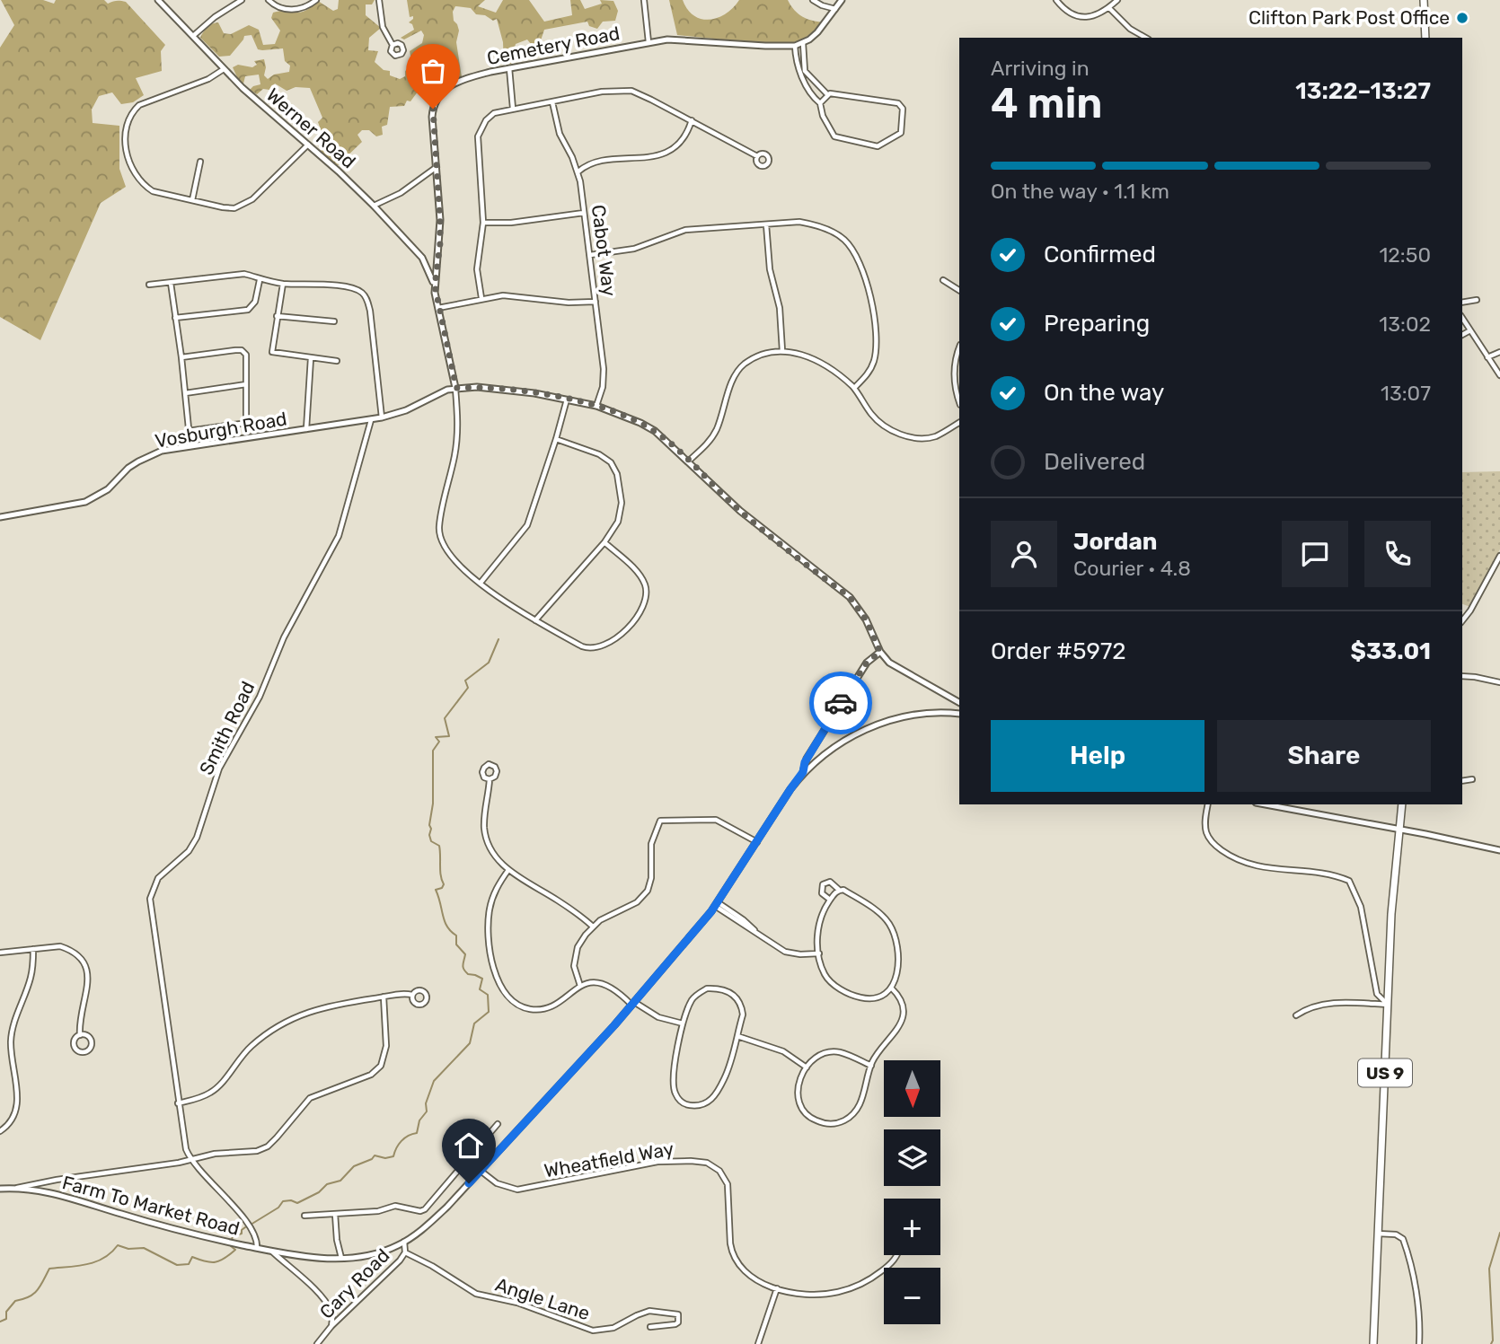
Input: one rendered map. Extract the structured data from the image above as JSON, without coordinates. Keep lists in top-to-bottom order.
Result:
{
  "streets": {
    "main road": ["US 9"],
    "street": [
      "Cemetery Road",
      "Werner Road",
      "Cabot Way",
      "Vosburgh Road",
      "Smith Road",
      "Wheatfield Way",
      "Farm To Market Road",
      "Cary Road",
      "Angle Lane"
    ]
  },
  "crossings": [
    ["Cemetery Road", "Werner Road"],
    ["Cemetery Road", "Vosburgh Road"],
    ["Vosburgh Road", "Smith Road"],
    ["Smith Road", "Farm To Market Road"],
    ["Wheatfield Way", "Farm To Market Road"],
    ["Farm To Market Road", "Cary Road"],
    ["Cary Road", "Angle Lane"]
  ],
  "places": ["Clifton Park Post Office"],
  "north": "bottom",
  "page": {
    "heading": ["4 min", "Arriving in", "13:22–13:27"],
    "panel": [
      "Jordan",
      "Courier · 4.8",
      "Order #5972",
      "$33.01"
    ],
    "bar": "On the way · 1.1 km",
    "list": [
      ["Confirmed", "12:50"],
      ["Preparing", "13:02"],
      ["On the way", "13:07"],
      "Delivered"
    ],
    "buttons": ["Help", "Share"],
    "map_buttons": ["+", "−"]
  }
}
